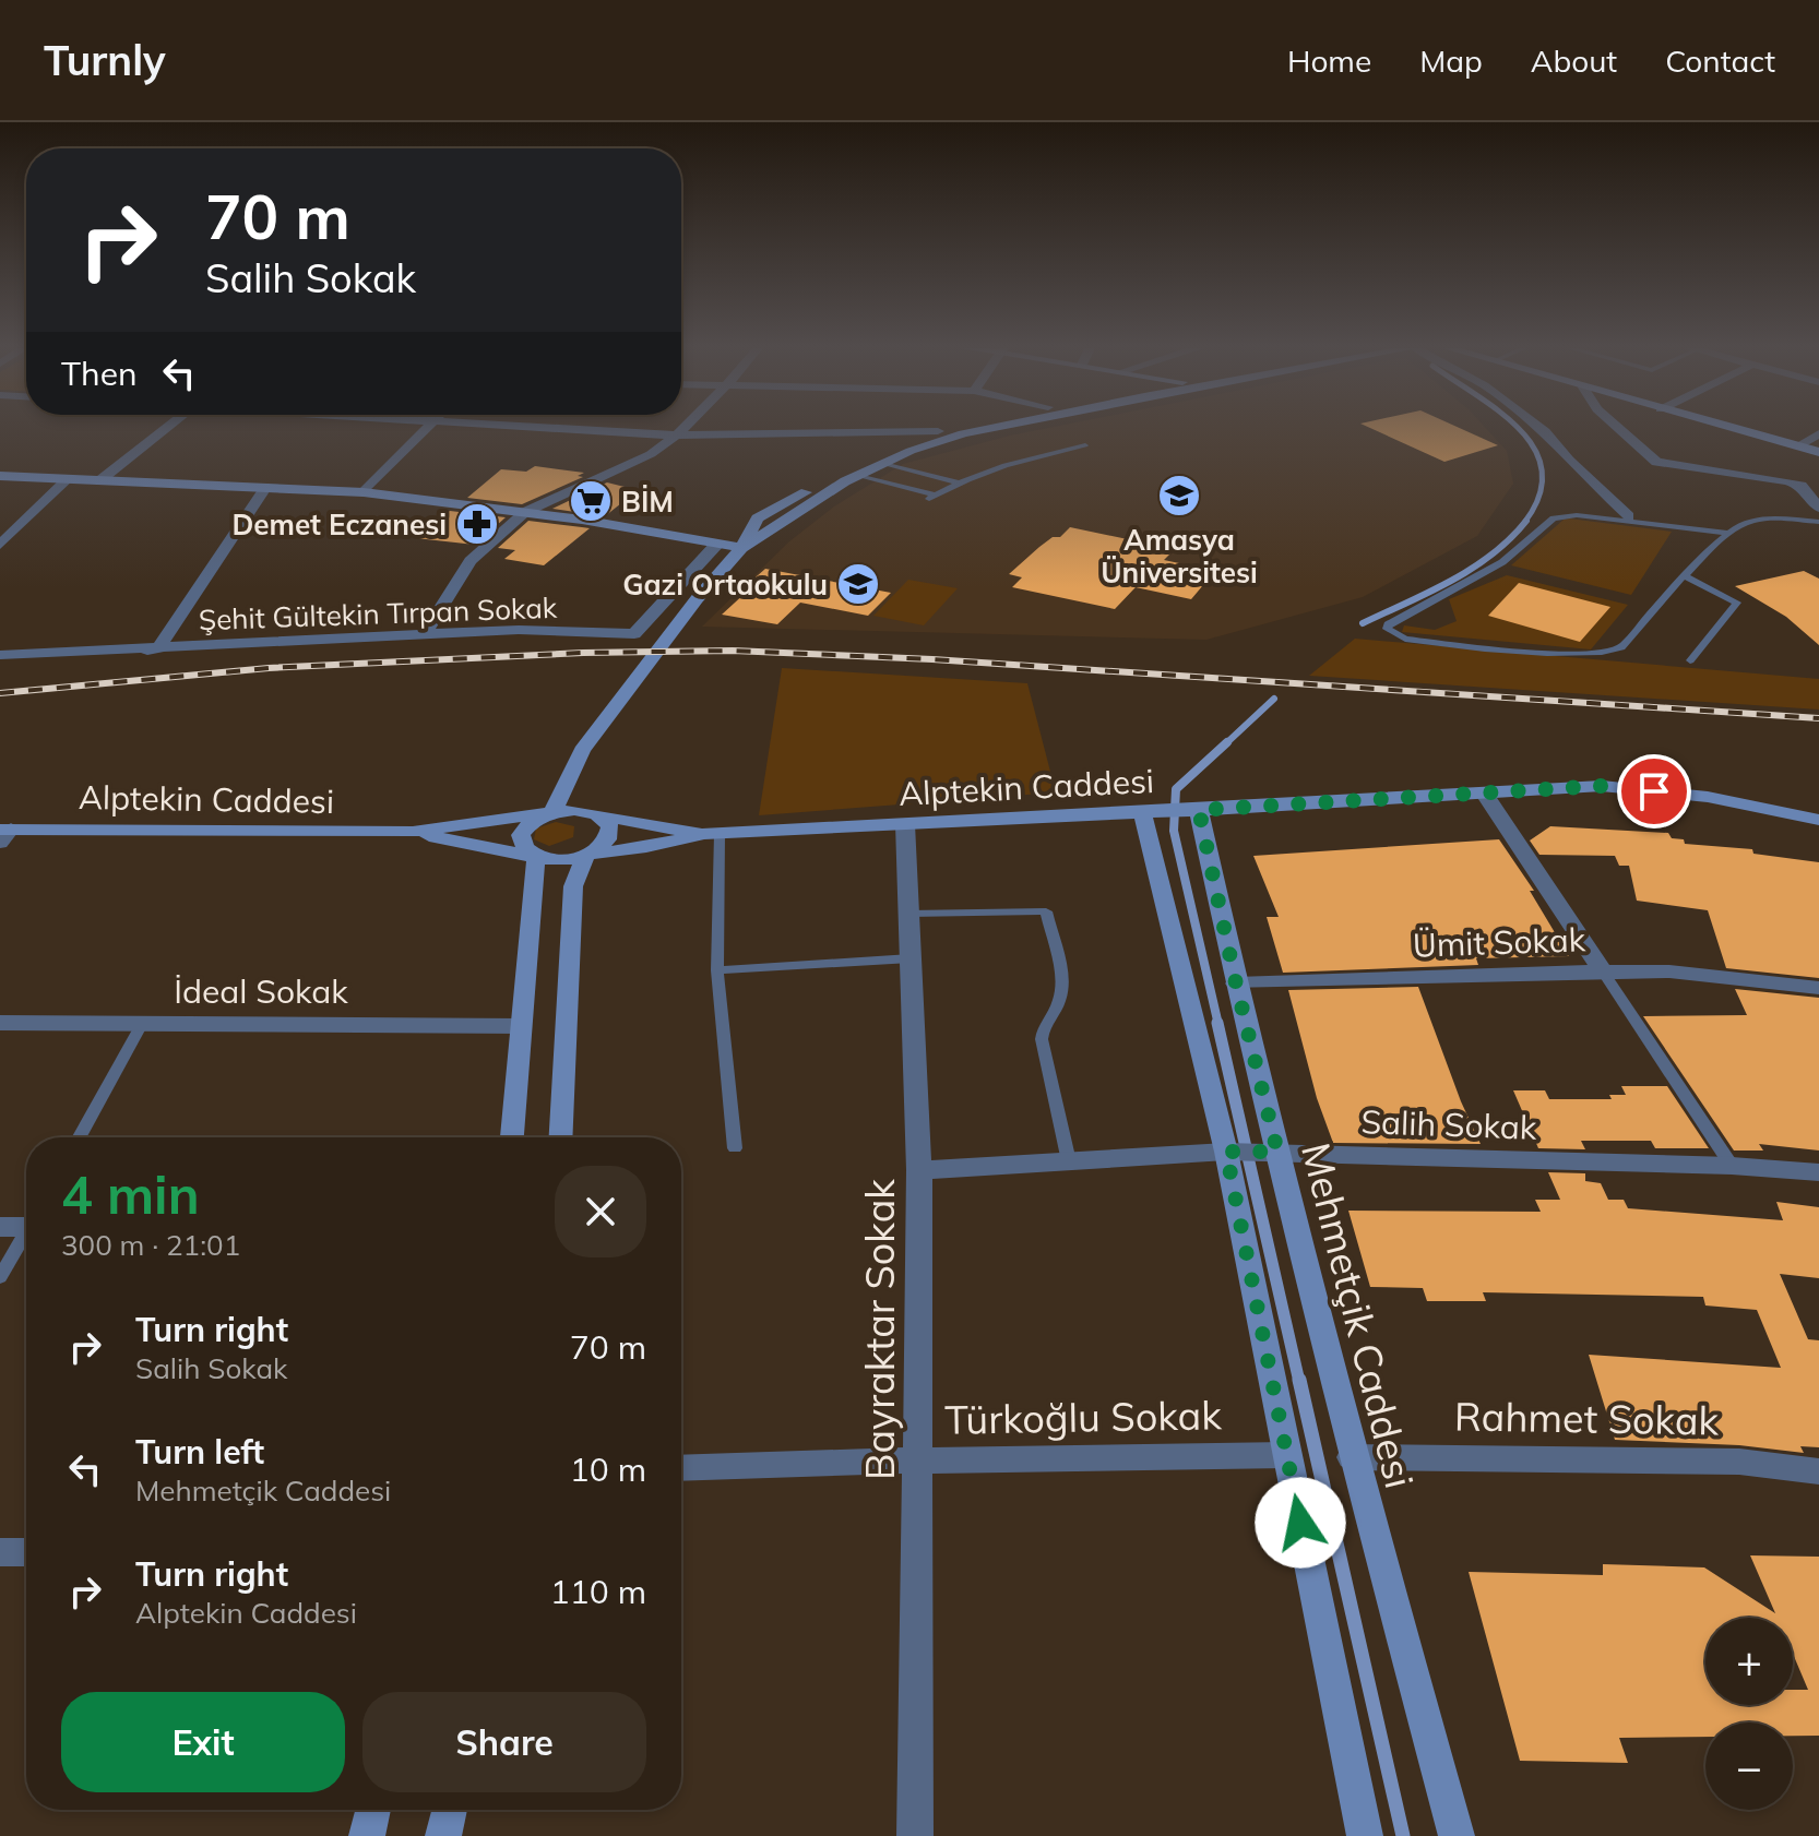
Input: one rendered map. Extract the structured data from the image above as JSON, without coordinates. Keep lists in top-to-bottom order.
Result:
{
  "streets": {
    "street": [
      "Şehit Gültekin Tırpan Sokak",
      "Alptekin Caddesi",
      "Ümit Sokak",
      "İdeal Sokak",
      "Salih Sokak",
      "Mehmetçik Caddesi",
      "Bayraktar Sokak",
      "Türkoğlu Sokak",
      "Rahmet Sokak"
    ]
  },
  "crossings": [
    ["Alptekin Caddesi", "Ümit Sokak"],
    ["Alptekin Caddesi", "Mehmetçik Caddesi"],
    ["Alptekin Caddesi", "Bayraktar Sokak"],
    ["Ümit Sokak", "Mehmetçik Caddesi"],
    ["Salih Sokak", "Mehmetçik Caddesi"],
    ["Salih Sokak", "Bayraktar Sokak"],
    ["Mehmetçik Caddesi", "Rahmet Sokak"],
    ["Bayraktar Sokak", "Türkoğlu Sokak"]
  ],
  "places": {
    "school or university": ["Amasya Üniversitesi", "Gazi Ortaokulu"],
    "supermarket": ["BİM"],
    "pharmacy": ["Demet Eczanesi"]
  },
  "page": {
    "header": "Turnly",
    "nav": [
      "Home",
      "Map",
      "About",
      "Contact"
    ],
    "turn": ["70 m", "Salih Sokak"],
    "then": "Then",
    "heading": ["4 min", "300 m · 21:01"],
    "list": [
      {
        "name": "Turn right",
        "note": "Salih Sokak",
        "value": "70 m"
      },
      {
        "name": "Turn left",
        "note": "Mehmetçik Caddesi",
        "value": "10 m"
      },
      {
        "name": "Turn right",
        "note": "Alptekin Caddesi",
        "value": "110 m"
      }
    ],
    "map_buttons": ["+", "−"],
    "buttons": ["Exit", "Share"]
  }
}
